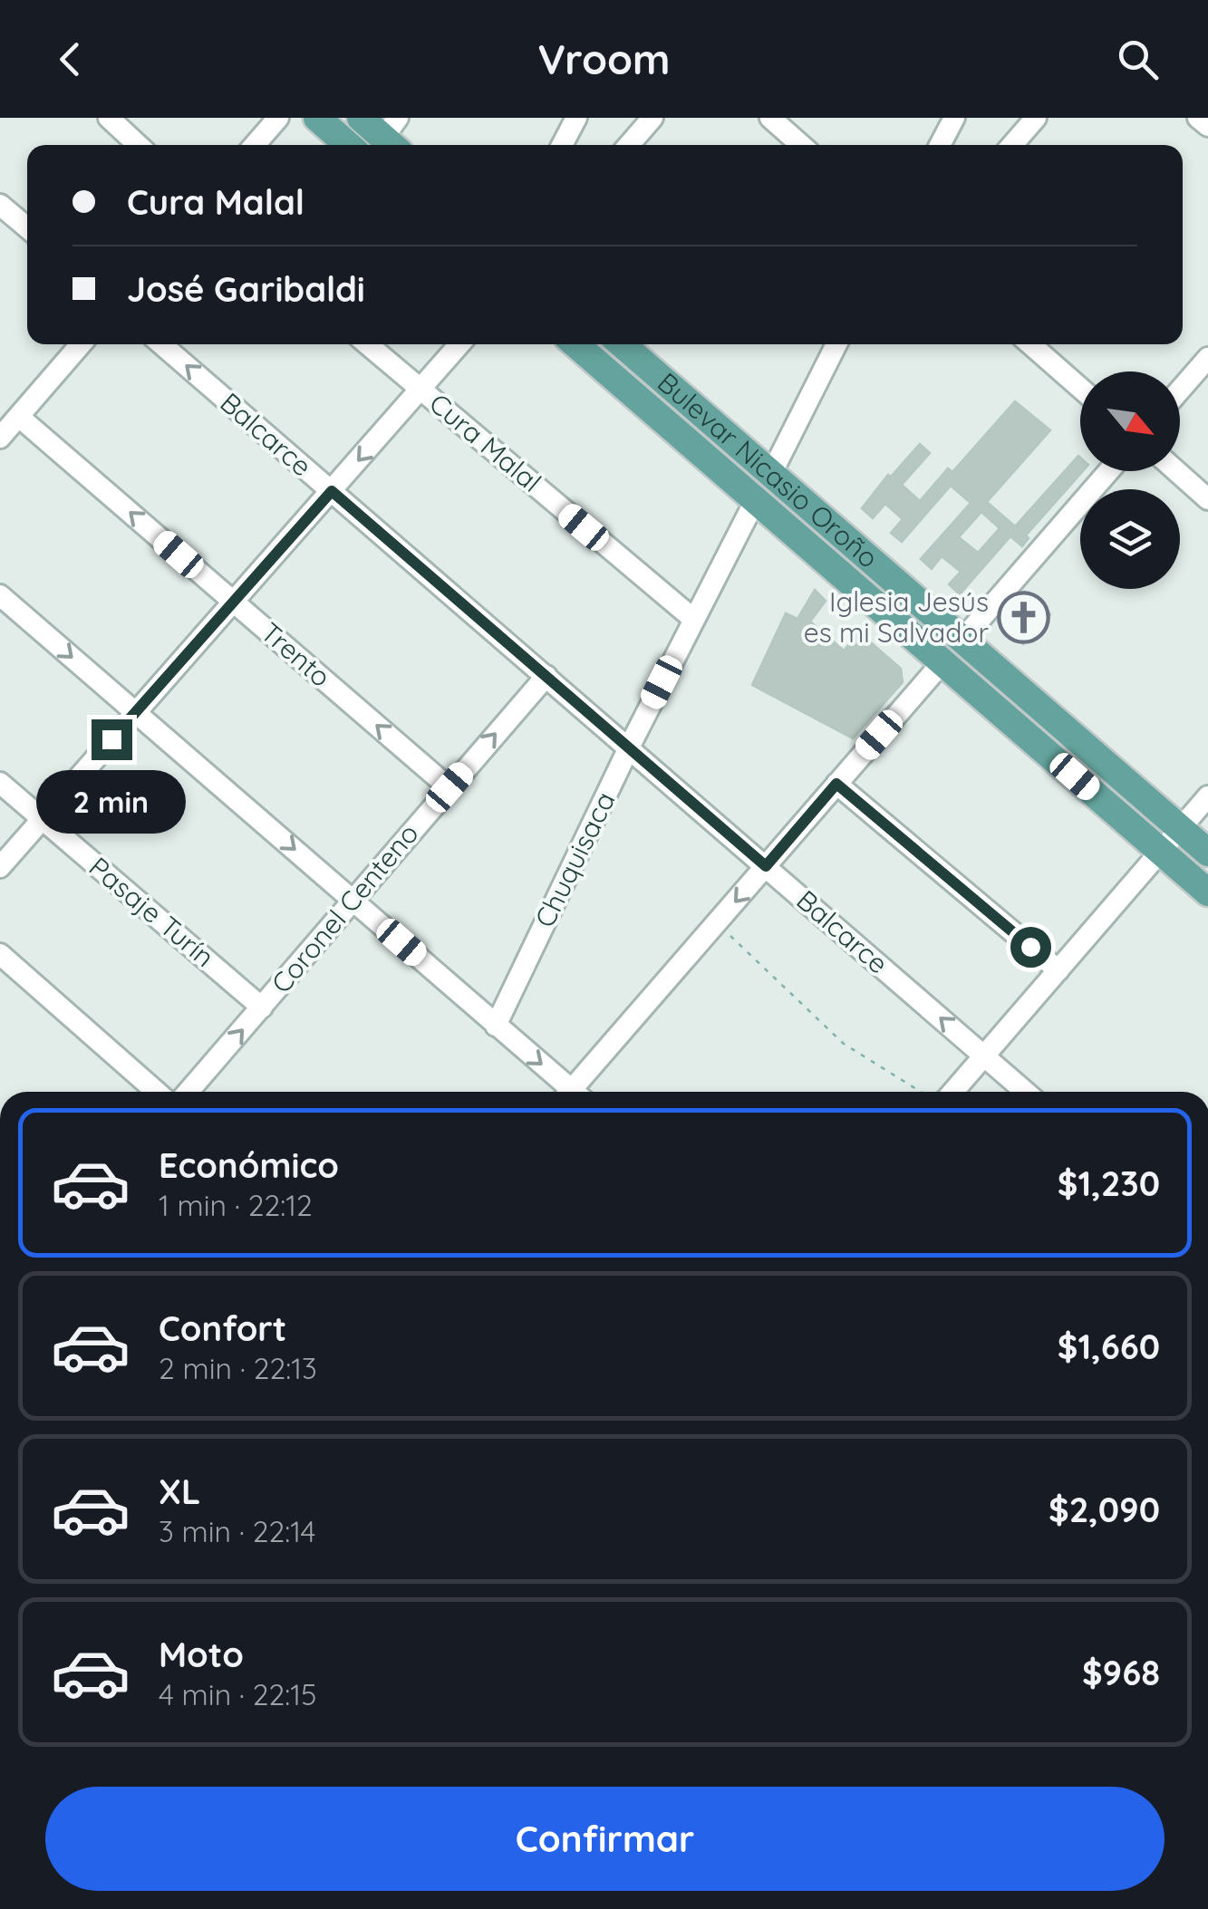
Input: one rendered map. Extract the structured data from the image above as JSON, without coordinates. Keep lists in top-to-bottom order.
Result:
{
  "streets": {
    "main road": ["Bulevar Nicasio Oroño"],
    "street": [
      "Balcarce",
      "Cura Malal",
      "Trento",
      "Chuquisaca",
      "Coronel Centeno",
      "Pasaje Turín"
    ]
  },
  "crossings": [
    ["Balcarce", "Chuquisaca"],
    ["Balcarce", "Coronel Centeno"],
    ["Cura Malal", "Chuquisaca"],
    ["Bulevar Nicasio Oroño", "Chuquisaca"],
    ["Trento", "Coronel Centeno"],
    ["Coronel Centeno", "Pasaje Turín"]
  ],
  "one_way": ["Coronel Centeno"],
  "places": {
    "church": ["Iglesia Jesús es mi Salvador"]
  },
  "north": "bottom right",
  "page": {
    "header": "Vroom",
    "banner": ["Cura Malal", "José Garibaldi"],
    "bubble": "2 min",
    "list": [
      {
        "name": "Económico",
        "note": "1 min · 22:12",
        "value": "$1,230"
      },
      {
        "name": "Confort",
        "note": "2 min · 22:13",
        "value": "$1,660"
      },
      {
        "name": "XL",
        "note": "3 min · 22:14",
        "value": "$2,090"
      },
      {
        "name": "Moto",
        "note": "4 min · 22:15",
        "value": "$968"
      }
    ],
    "buttons": "Confirmar"
  }
}
